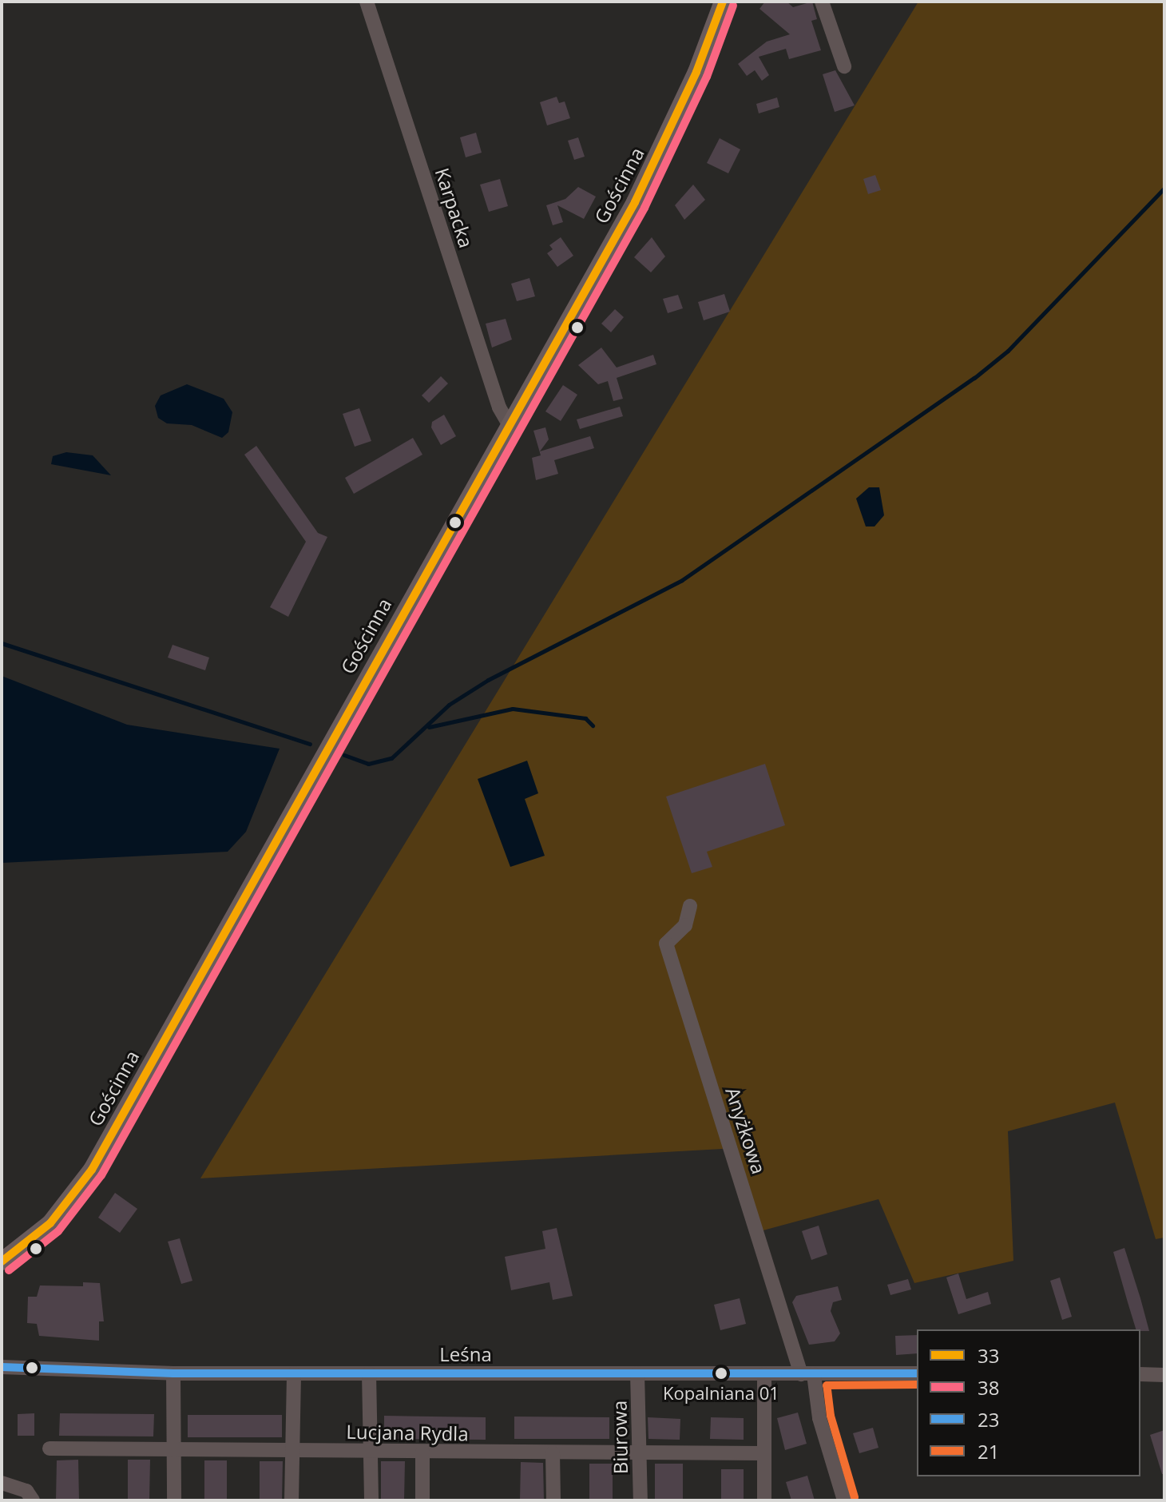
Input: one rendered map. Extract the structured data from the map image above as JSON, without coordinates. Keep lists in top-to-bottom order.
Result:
{
  "streets": {
    "main road": ["Gościnna"],
    "street": [
      "Karpacka",
      "Anyżkowa",
      "Leśna",
      "Lucjana Rydla",
      "Biurowa"
    ]
  },
  "crossings": [
    ["Gościnna", "Karpacka"],
    ["Anyżkowa", "Leśna"],
    ["Leśna", "Biurowa"],
    ["Lucjana Rydla", "Biurowa"]
  ],
  "places": ["Kopalniana 01"],
  "lines": [
    "transit line 33",
    "transit line 38",
    "transit line 23",
    "transit line 21"
  ],
  "legend": [
    "33",
    "38",
    "23",
    "21"
  ]
}
